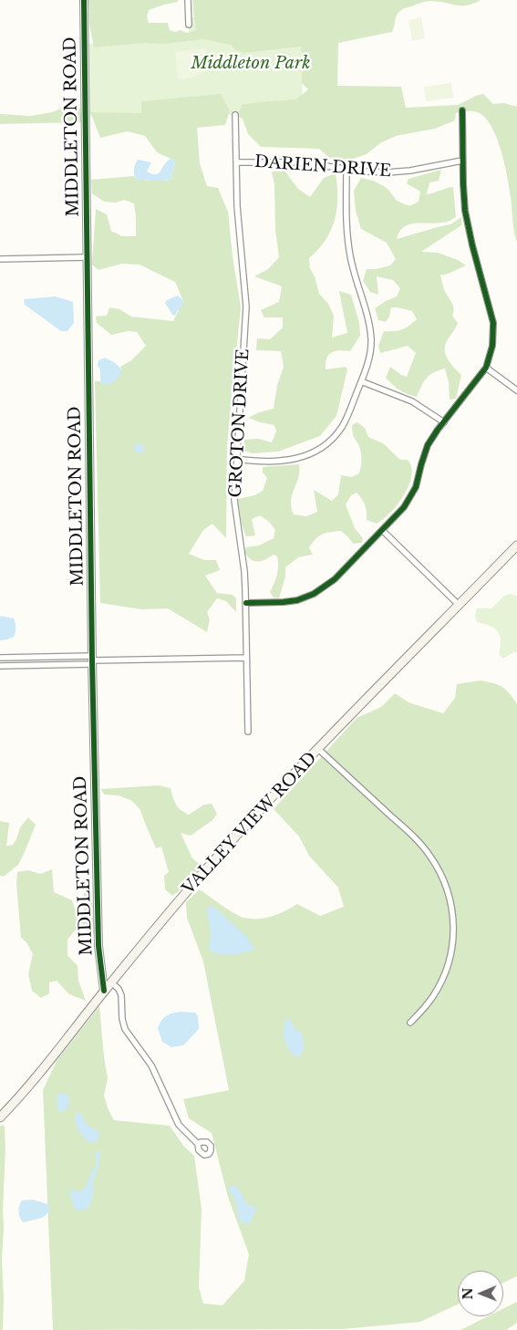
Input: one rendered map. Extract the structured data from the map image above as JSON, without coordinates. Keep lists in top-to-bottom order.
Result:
{
  "streets": {
    "main road": ["VALLEY VIEW ROAD"],
    "street": ["MIDDLETON ROAD", "DARIEN DRIVE", "GROTON DRIVE"]
  },
  "crossings": [
    ["MIDDLETON ROAD", "VALLEY VIEW ROAD"],
    ["DARIEN DRIVE", "GROTON DRIVE"]
  ],
  "parks": ["Middleton Park"],
  "north": "left"
}
